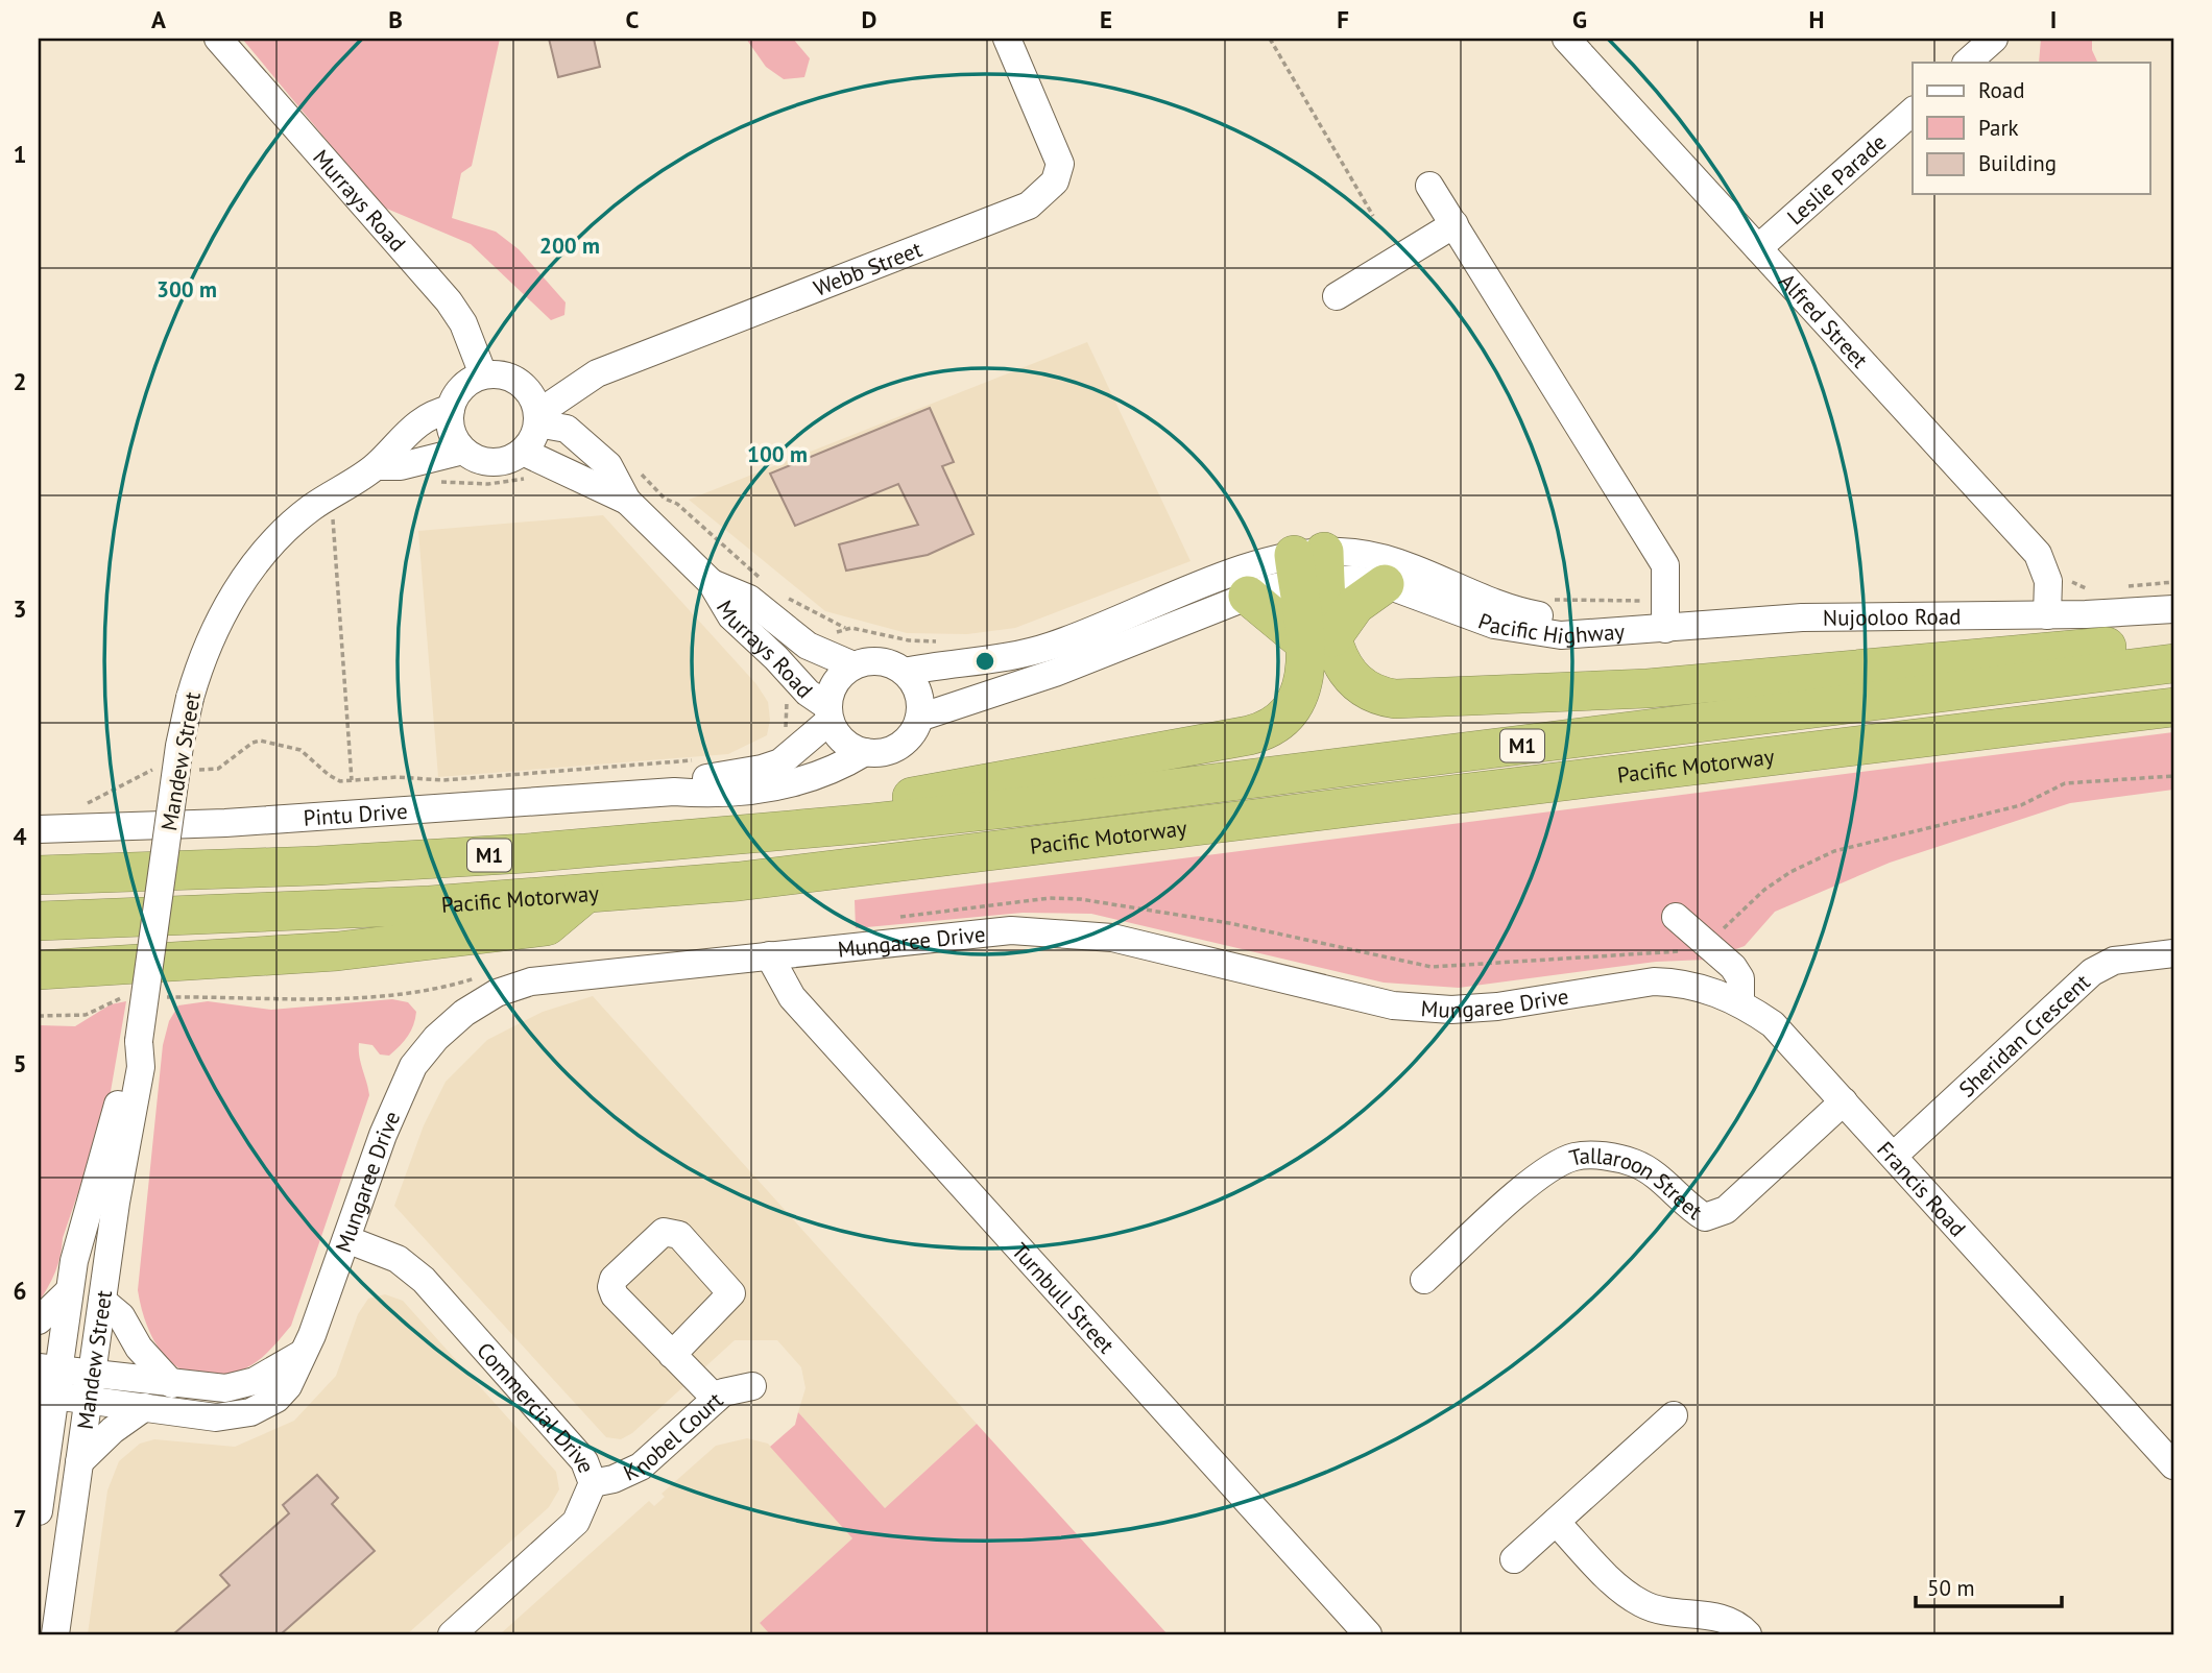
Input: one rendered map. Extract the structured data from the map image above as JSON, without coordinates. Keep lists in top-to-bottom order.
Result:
{
  "streets": {
    "highway": ["M1", "Pacific Motorway"],
    "street": [
      "Leslie Parade",
      "Murrays Road",
      "Webb Street",
      "Alfred Street",
      "Nujooloo Road",
      "Pacific Highway",
      "Mandew Street",
      "Pintu Drive",
      "Mungaree Drive",
      "Sheridan Crescent",
      "Francis Road",
      "Tallaroon Street",
      "Turnbull Street",
      "Commercial Drive",
      "Knobel Court"
    ]
  },
  "crossings": [
    ["Leslie Parade", "Alfred Street"],
    ["Murrays Road", "Webb Street"],
    ["Murrays Road", "Pacific Highway"],
    ["Murrays Road", "Mandew Street"],
    ["Murrays Road", "Pintu Drive"],
    ["Webb Street", "Mandew Street"],
    ["Alfred Street", "Nujooloo Road"],
    ["Nujooloo Road", "Pacific Highway"],
    ["Pacific Highway", "Pintu Drive"],
    ["Mandew Street", "Mungaree Drive"],
    ["Mungaree Drive", "Francis Road"],
    ["Mungaree Drive", "Turnbull Street"],
    ["Mungaree Drive", "Commercial Drive"],
    ["Sheridan Crescent", "Francis Road"],
    ["Francis Road", "Tallaroon Street"],
    ["Commercial Drive", "Knobel Court"]
  ],
  "legend": ["Road", "Park", "Building"],
  "scale_bar": "50 m",
  "grid": {
    "columns": [
      "A",
      "B",
      "C",
      "D",
      "E",
      "F",
      "G",
      "H",
      "I"
    ],
    "rows": [
      "1",
      "2",
      "3",
      "4",
      "5",
      "6",
      "7"
    ]
  },
  "rings": ["200 m", "300 m", "100 m"]
}
